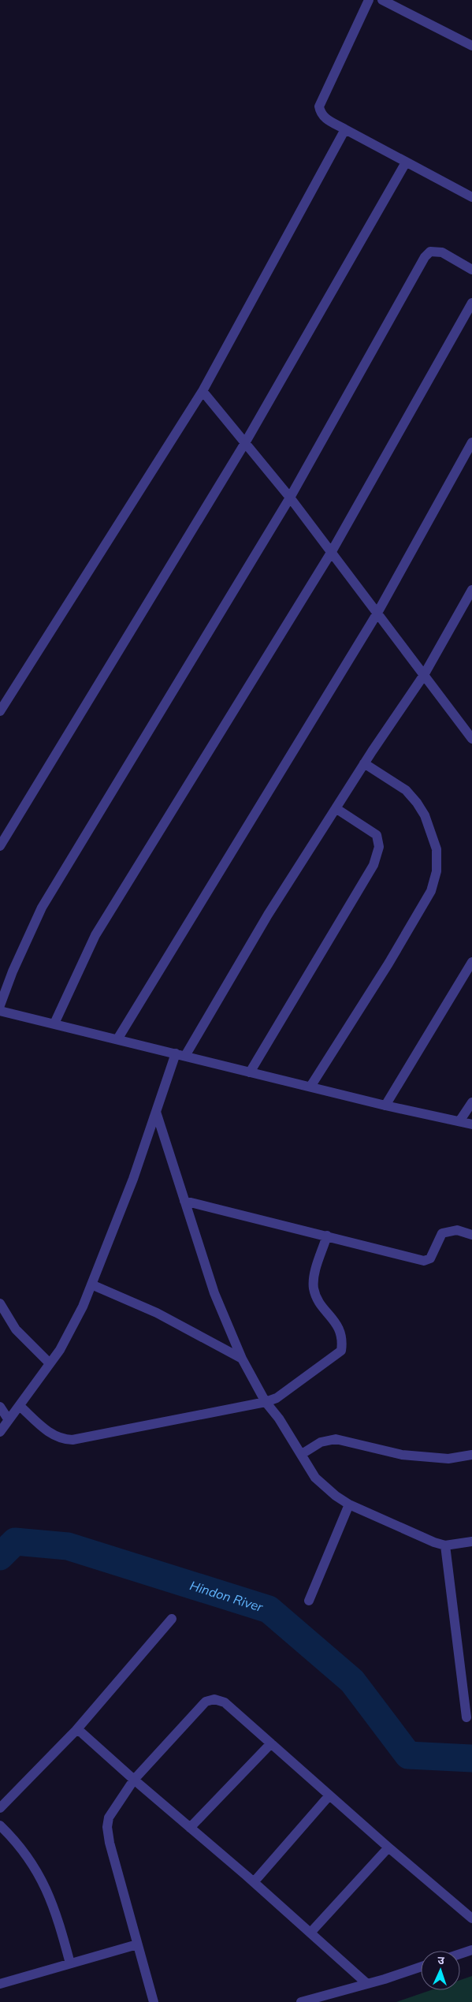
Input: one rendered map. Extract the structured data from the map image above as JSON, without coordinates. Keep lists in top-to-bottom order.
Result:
{
  "water": ["Hindon River"],
  "north": "top"
}
